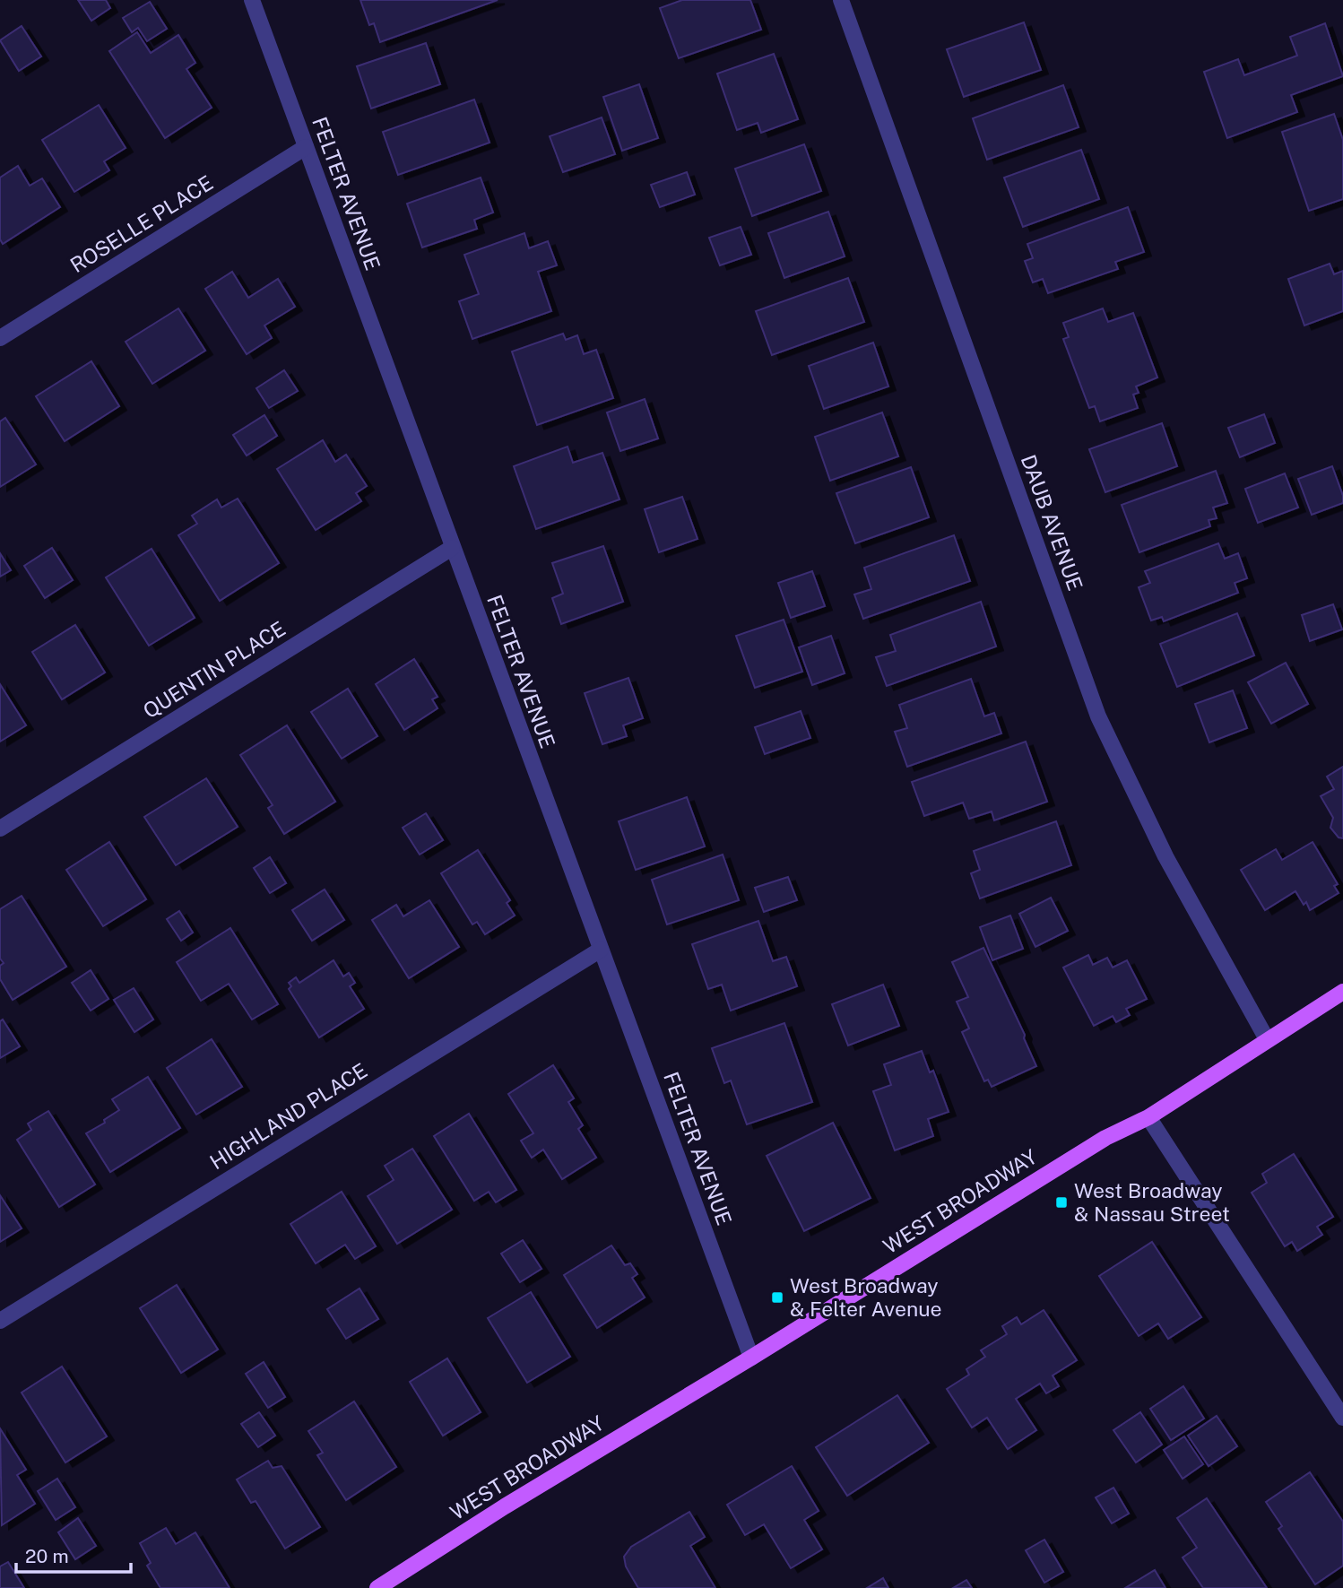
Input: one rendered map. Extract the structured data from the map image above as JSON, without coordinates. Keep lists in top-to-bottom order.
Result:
{
  "streets": {
    "main road": ["WEST BROADWAY"],
    "street": [
      "FELTER AVENUE",
      "ROSELLE PLACE",
      "DAUB AVENUE",
      "QUENTIN PLACE",
      "HIGHLAND PLACE"
    ]
  },
  "crossings": [
    ["FELTER AVENUE", "ROSELLE PLACE"],
    ["FELTER AVENUE", "QUENTIN PLACE"],
    ["FELTER AVENUE", "HIGHLAND PLACE"],
    ["FELTER AVENUE", "WEST BROADWAY"],
    ["DAUB AVENUE", "WEST BROADWAY"]
  ],
  "places": {
    "transit": ["West Broadway & Nassau Street", "West Broadway & Felter Avenue"]
  },
  "scale_bar": "20 m"
}
